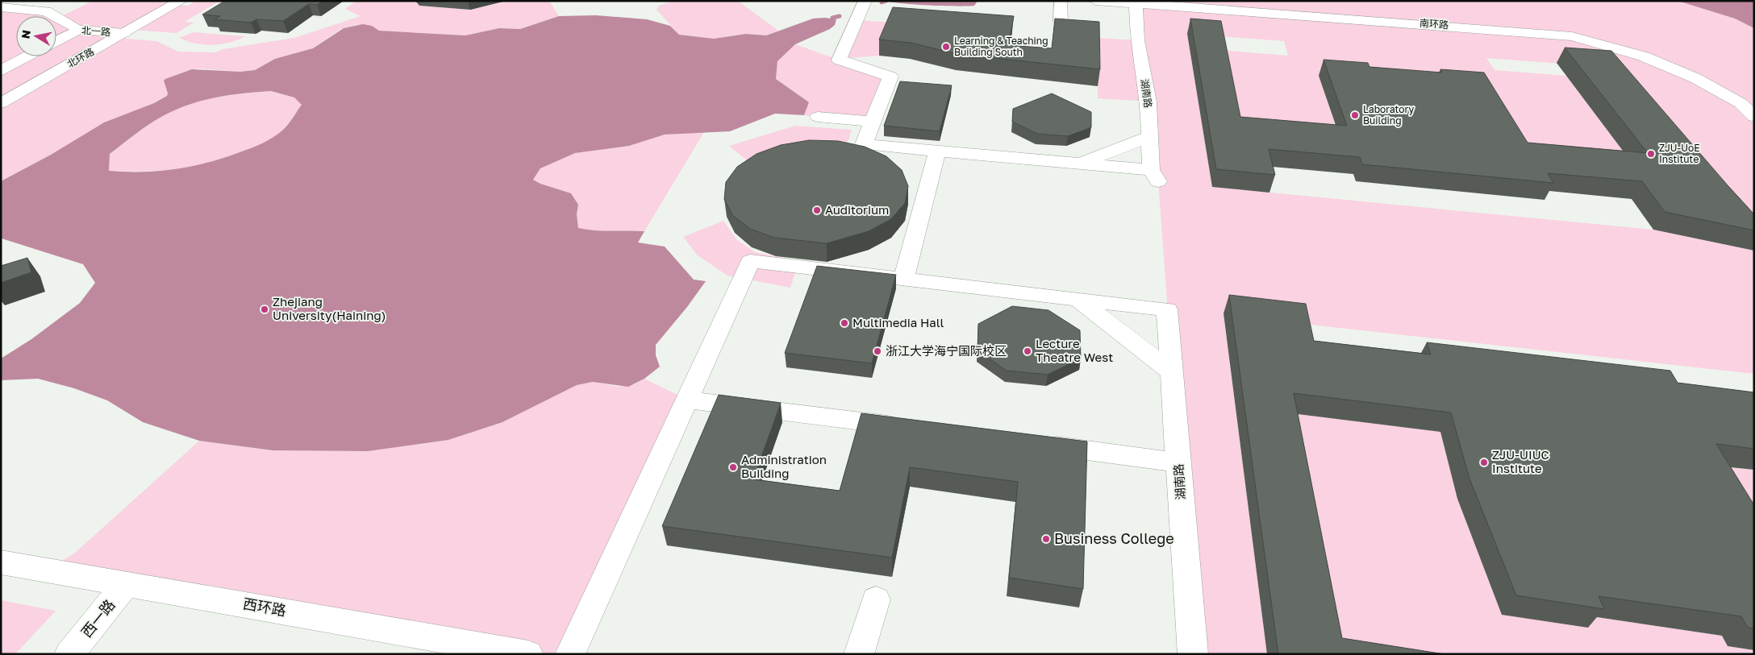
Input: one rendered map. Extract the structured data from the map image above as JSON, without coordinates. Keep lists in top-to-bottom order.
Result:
{
  "streets": {
    "street": [
      "南环路",
      "北一路",
      "北环路",
      "湖南路",
      "西环路",
      "西一路"
    ]
  },
  "crossings": [
    ["南环路", "湖南路"],
    ["北一路", "北环路"],
    ["西环路", "西一路"]
  ],
  "places": [
    "Learning & Teaching Building South",
    "Laboratory Building",
    "ZJU-UoE Institute",
    "Auditorium",
    "Zhejiang University(Haining)",
    "Multimedia Hall",
    "浙江大学海宁国际校区",
    "Lecture Theatre West",
    "ZJU-UIUC Institute",
    "Administration Building",
    "Business College"
  ],
  "north": "left"
}
